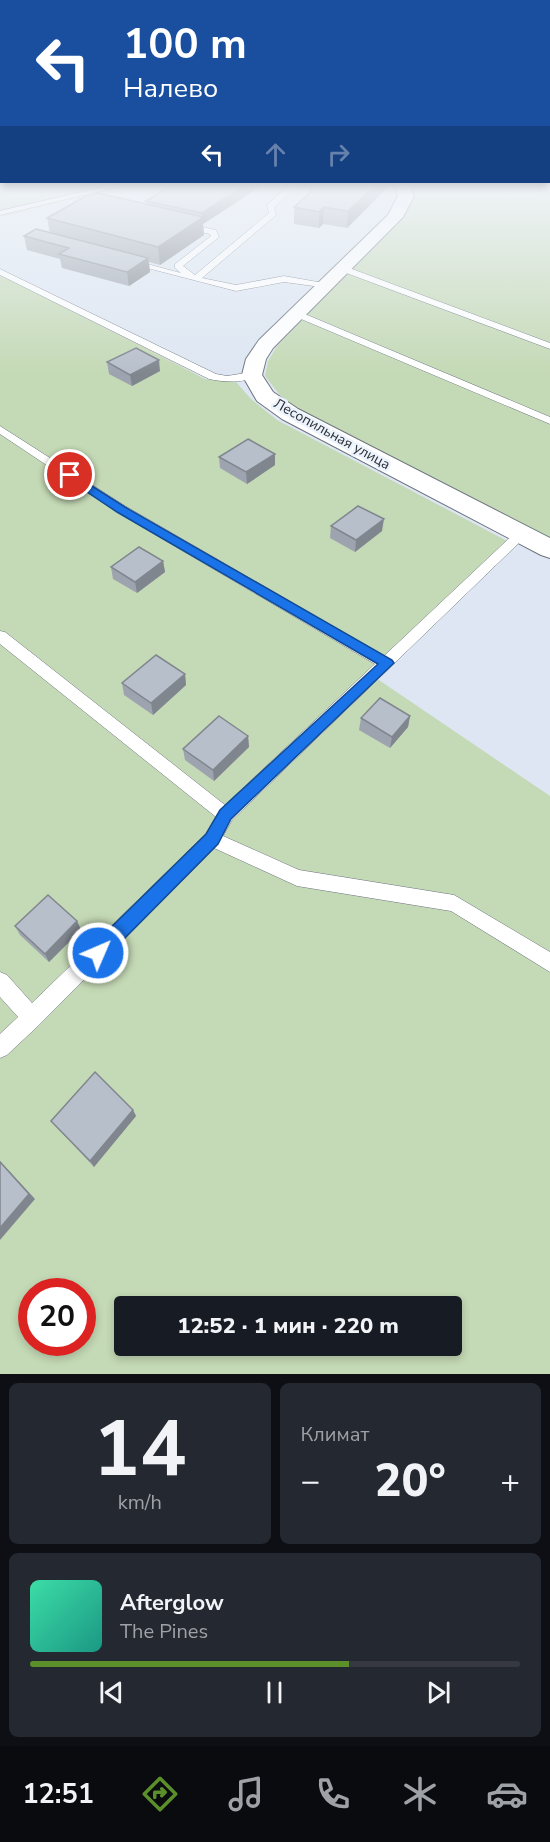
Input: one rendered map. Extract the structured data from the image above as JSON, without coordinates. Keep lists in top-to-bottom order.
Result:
{
  "streets": {
    "street": ["Лесопильная улица"]
  },
  "page": {
    "turn": ["100 m", "Налево"],
    "limit": "20",
    "trip": "12:52 · 1 мин · 220 m",
    "tile": [
      ["14", "km/h"],
      "Климат"
    ],
    "heat": ["−", "20°", "+"],
    "song": ["Afterglow", "The Pines"],
    "tabs": "12:51"
  }
}
